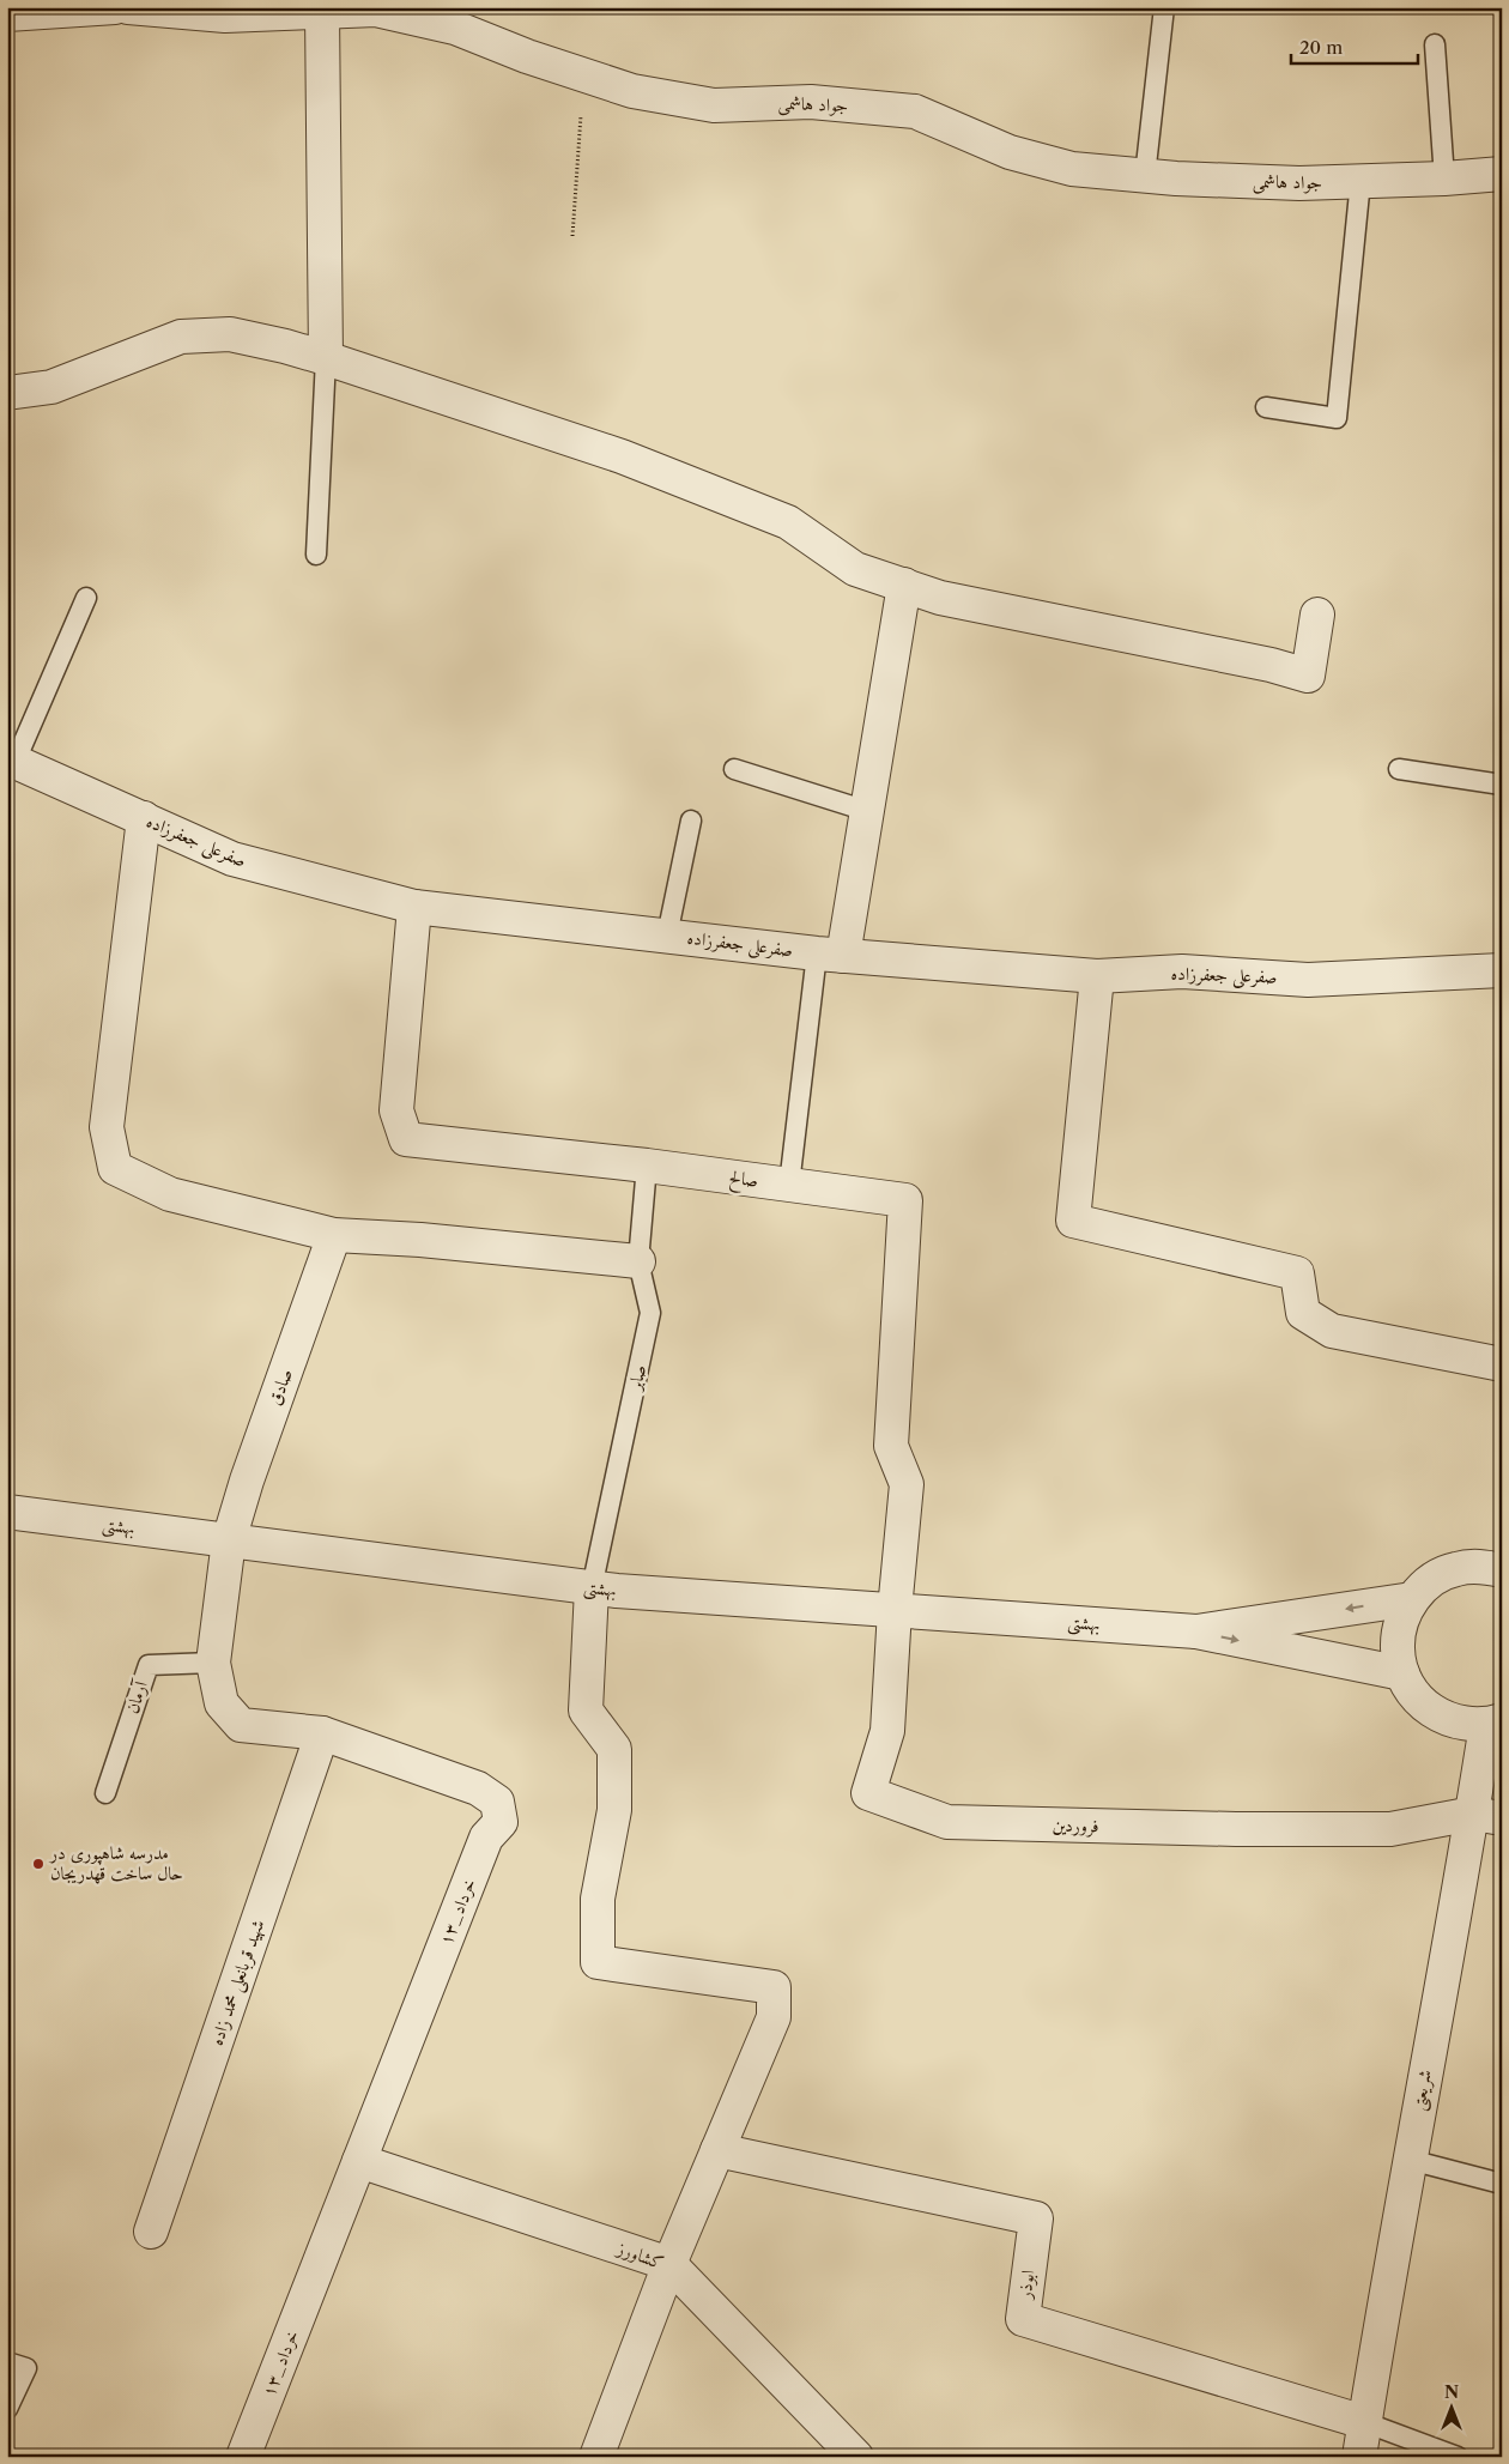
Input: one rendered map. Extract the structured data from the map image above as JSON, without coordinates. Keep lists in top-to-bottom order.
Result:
{
  "streets": {
    "street": [
      "جواد هاشمی",
      "صفرعلی جعفرزاده",
      "صالح",
      "صادق",
      "بهشتی",
      "فروردین",
      "۱۳_خرداد",
      "شهید قربانعلی محمد زاده",
      "شریعتی",
      "کشاورز",
      "ابوذر"
    ],
    "lane": ["صابر", "آرمان"]
  },
  "crossings": [
    ["صفرعلی جعفرزاده", "صالح"],
    ["صالح", "صابر"],
    ["صالح", "بهشتی"],
    ["صالح", "فروردین"],
    ["صابر", "بهشتی"],
    ["صادق", "بهشتی"],
    ["صادق", "۱۳_خرداد"],
    ["بهشتی", "فروردین"],
    ["بهشتی", "۱۳_خرداد"],
    ["آرمان", "۱۳_خرداد"],
    ["فروردین", "شریعتی"],
    ["۱۳_خرداد", "شهید قربانعلی محمد زاده"],
    ["۱۳_خرداد", "کشاورز"],
    ["شریعتی", "ابوذر"]
  ],
  "places": ["مدرسه شاهپوری در حال ساخت قهدریجان"],
  "scale_bar": "20 m",
  "north": "top"
}
